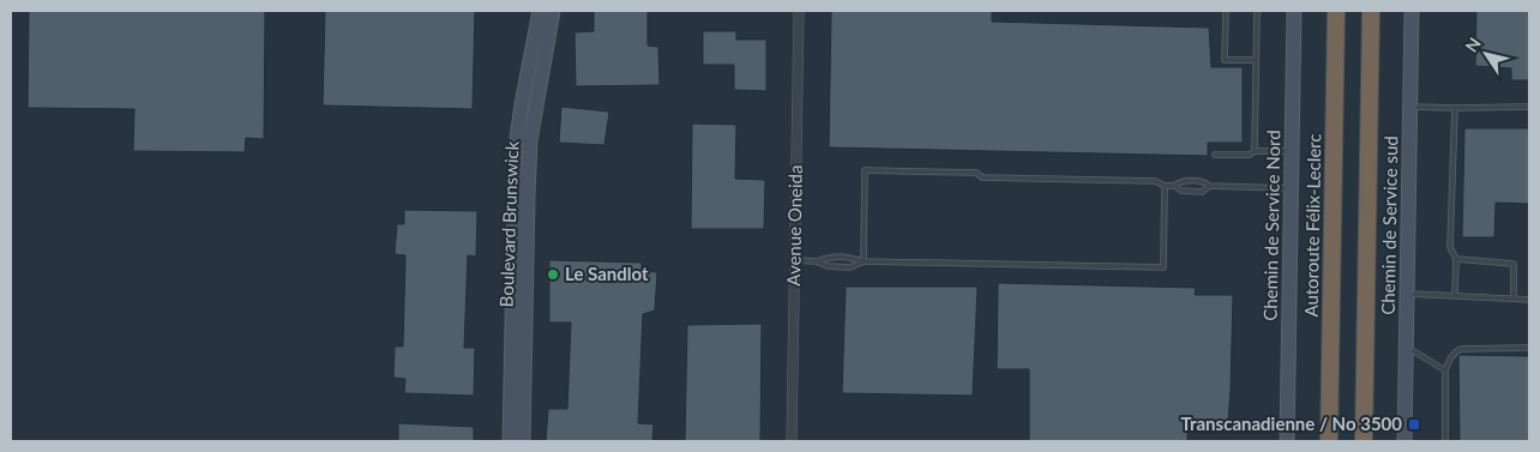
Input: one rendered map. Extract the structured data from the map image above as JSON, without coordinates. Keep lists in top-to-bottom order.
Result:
{
  "streets": {
    "highway": ["Autoroute Félix-Leclerc"],
    "main road": ["Boulevard Brunswick", "Chemin de Service Nord", "Chemin de Service sud"],
    "street": ["Avenue Oneida"]
  },
  "places": {
    "other": ["Le Sandlot"],
    "transit": ["Transcanadienne / No 3500"]
  },
  "north": "top left"
}
